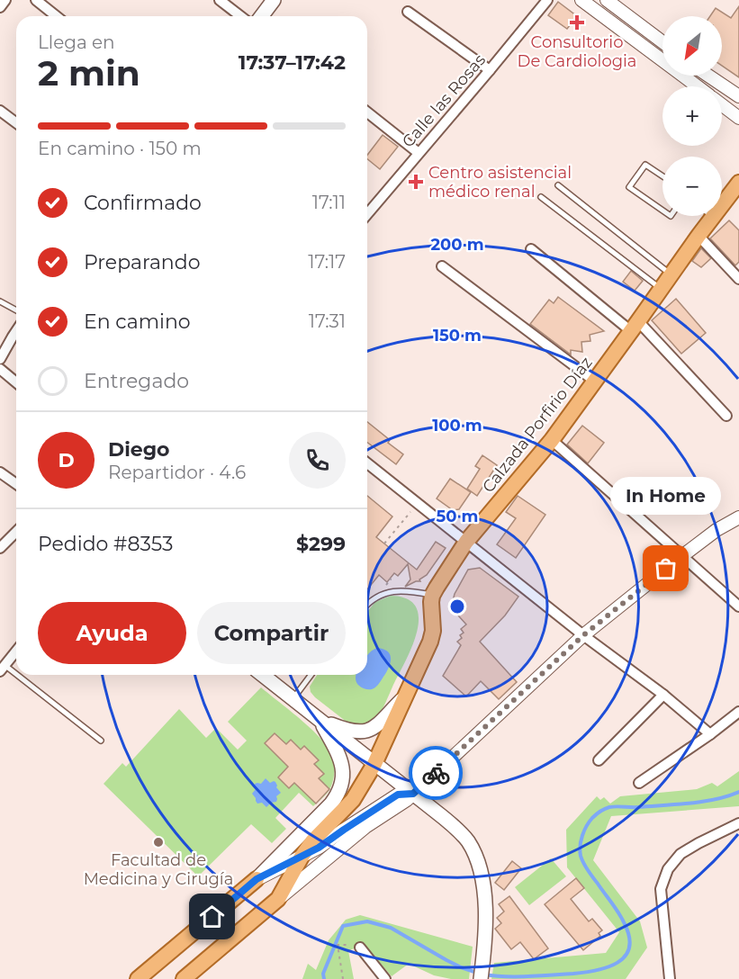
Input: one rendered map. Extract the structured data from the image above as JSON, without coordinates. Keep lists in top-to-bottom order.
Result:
{
  "streets": {
    "main road": ["Calzada Porfirio Díaz"],
    "street": ["Calle las Rosas"]
  },
  "places": {
    "health": ["Consultorio De Cardiologia", "Centro asistencial médico renal"],
    "other": ["In Home", "Facultad de Medicina y Cirugía"]
  },
  "north": "bottom left",
  "page": {
    "map_buttons": ["+", "−"],
    "heading": ["2 min", "Llega en", "17:37–17:42"],
    "panel": [
      "Diego",
      "Repartidor · 4.6",
      "Pedido #8353",
      "$299"
    ],
    "bar": "En camino · 150 m",
    "list": [
      ["Confirmado", "17:11"],
      ["Preparando", "17:17"],
      ["En camino", "17:31"],
      "Entregado"
    ],
    "round": "D",
    "bubble": "In Home",
    "buttons": ["Ayuda", "Compartir"]
  },
  "rings": [
    "200 m",
    "150 m",
    "100 m",
    "50 m"
  ]
}
